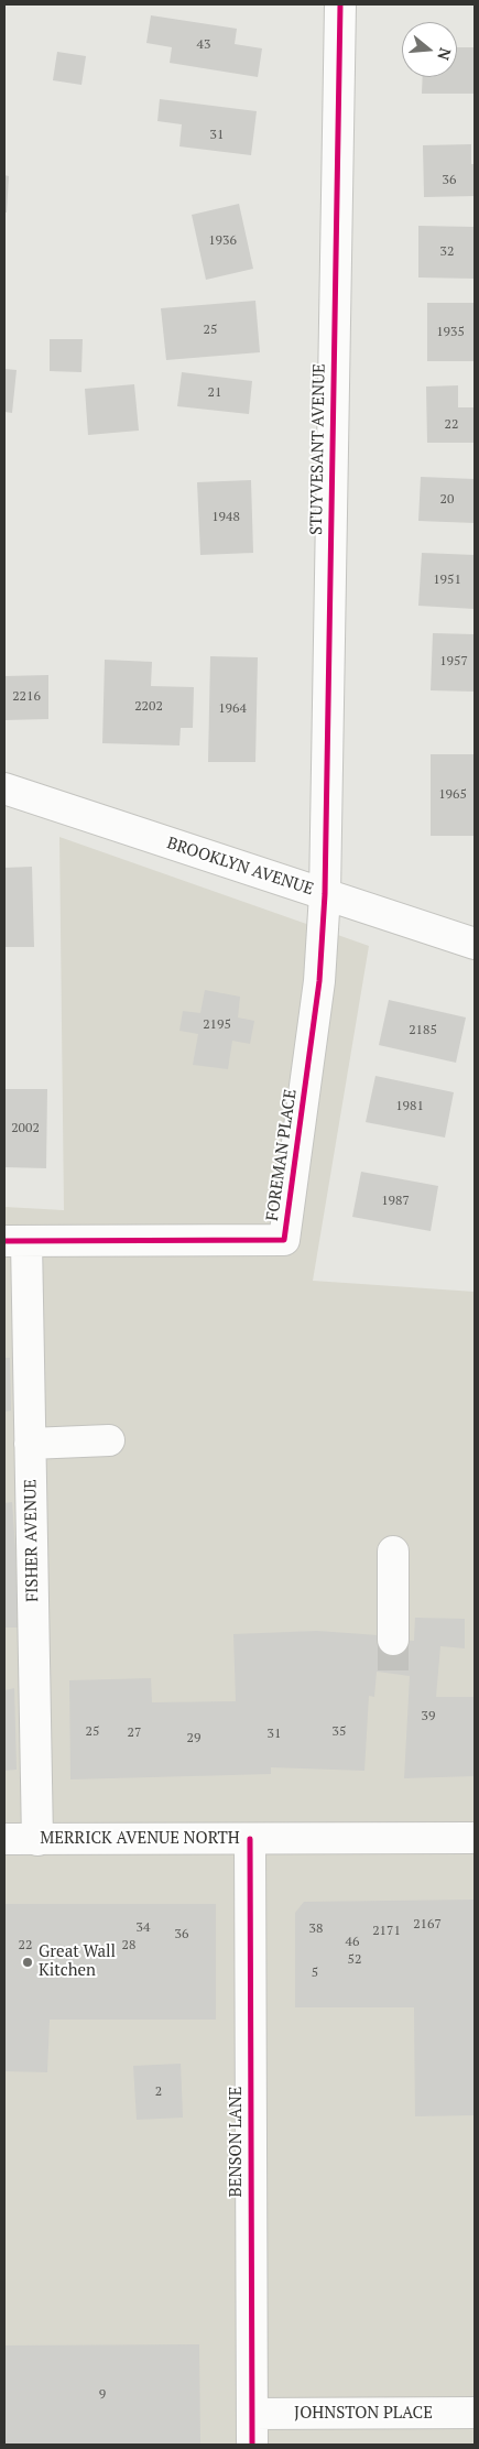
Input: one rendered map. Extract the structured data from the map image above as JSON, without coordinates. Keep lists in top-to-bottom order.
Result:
{
  "streets": {
    "street": [
      "STUYVESANT AVENUE",
      "BROOKLYN AVENUE",
      "FOREMAN PLACE",
      "FISHER AVENUE",
      "MERRICK AVENUE NORTH",
      "BENSON LANE",
      "JOHNSTON PLACE"
    ]
  },
  "crossings": [
    ["STUYVESANT AVENUE", "BROOKLYN AVENUE"],
    ["STUYVESANT AVENUE", "FOREMAN PLACE"],
    ["BROOKLYN AVENUE", "FOREMAN PLACE"],
    ["FOREMAN PLACE", "FISHER AVENUE"],
    ["FISHER AVENUE", "MERRICK AVENUE NORTH"],
    ["MERRICK AVENUE NORTH", "BENSON LANE"],
    ["BENSON LANE", "JOHNSTON PLACE"]
  ],
  "places": ["Great Wall Kitchen"],
  "house_numbers": [
    "43",
    "31",
    "36",
    "1936",
    "32",
    "25",
    "1935",
    "21",
    "22",
    "20",
    "1948",
    "1951",
    "1957",
    "2216",
    "2202",
    "1964",
    "1965",
    "2195",
    "2185",
    "1981",
    "2002",
    "1987",
    "39",
    "25",
    "35",
    "27",
    "31",
    "29",
    "2167",
    "34",
    "38",
    "2171",
    "36",
    "46",
    "22",
    "28",
    "52",
    "5",
    "2",
    "9"
  ],
  "north": "right"
}
